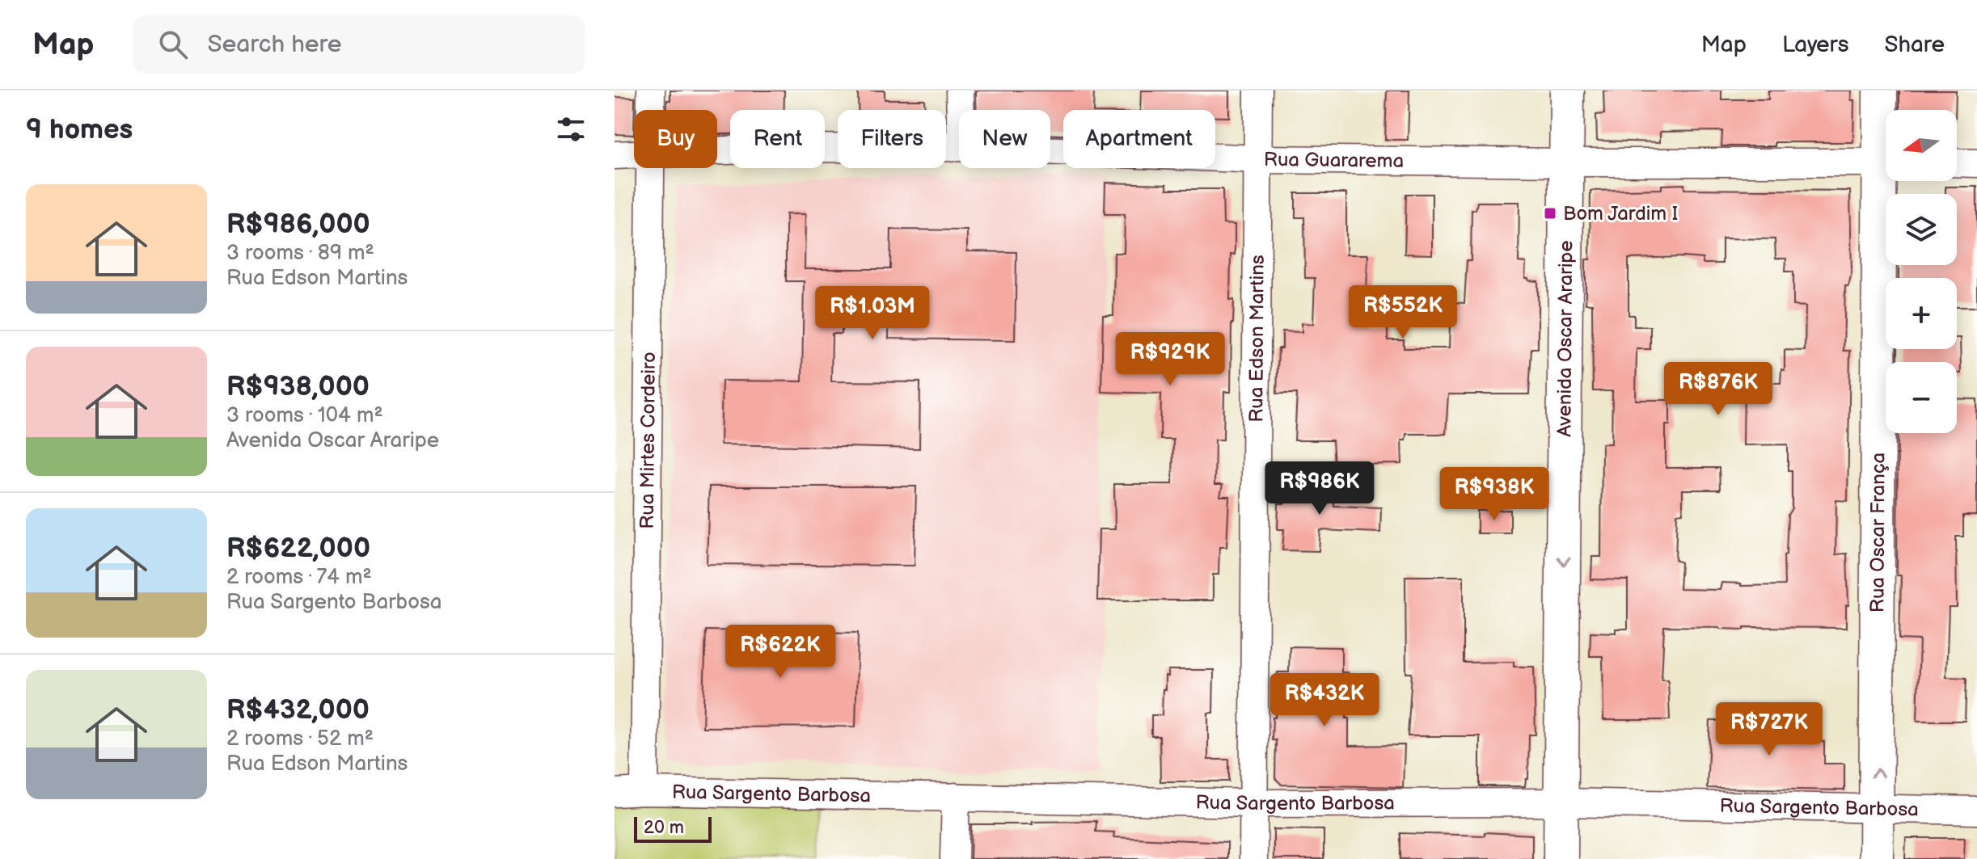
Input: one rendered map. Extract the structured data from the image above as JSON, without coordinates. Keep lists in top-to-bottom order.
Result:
{
  "streets": {
    "street": [
      "Rua Guararema",
      "Rua Edson Martins",
      "Avenida Oscar Araripe",
      "Rua Mirtes Cordeiro",
      "Rua Oscar França",
      "Rua Sargento Barbosa"
    ]
  },
  "crossings": [
    ["Rua Guararema", "Rua Edson Martins"],
    ["Rua Guararema", "Avenida Oscar Araripe"],
    ["Rua Edson Martins", "Rua Sargento Barbosa"],
    ["Avenida Oscar Araripe", "Rua Sargento Barbosa"],
    ["Rua Mirtes Cordeiro", "Rua Sargento Barbosa"],
    ["Rua Oscar França", "Rua Sargento Barbosa"]
  ],
  "one_way": ["Avenida Oscar Araripe", "Rua Oscar França"],
  "places": {
    "transit": ["Bom Jardim I"]
  },
  "scale_bar": "20 m",
  "north": "left",
  "page": {
    "header": "Map",
    "search": "Search here",
    "nav": ["Map", "Layers", "Share"],
    "heading": "9 homes",
    "map_buttons": ["+", "−"],
    "chip": [
      "Buy",
      "Rent",
      "Filters",
      "New",
      "Apartment"
    ],
    "list": [
      {
        "name": "R$986,000",
        "note": "3 rooms · 89 m² · Rua Edson Martins"
      },
      {
        "name": "R$938,000",
        "note": "3 rooms · 104 m² · Avenida Oscar Araripe"
      },
      {
        "name": "R$622,000",
        "note": "2 rooms · 74 m² · Rua Sargento Barbosa"
      },
      {
        "name": "R$432,000",
        "note": "2 rooms · 52 m² · Rua Edson Martins"
      }
    ],
    "price": [
      "R$552K",
      "R$1.03M",
      "R$929K",
      "R$876K",
      "R$986K",
      "R$938K",
      "R$622K",
      "R$432K",
      "R$727K"
    ],
    "scale": "20 m"
  }
}
